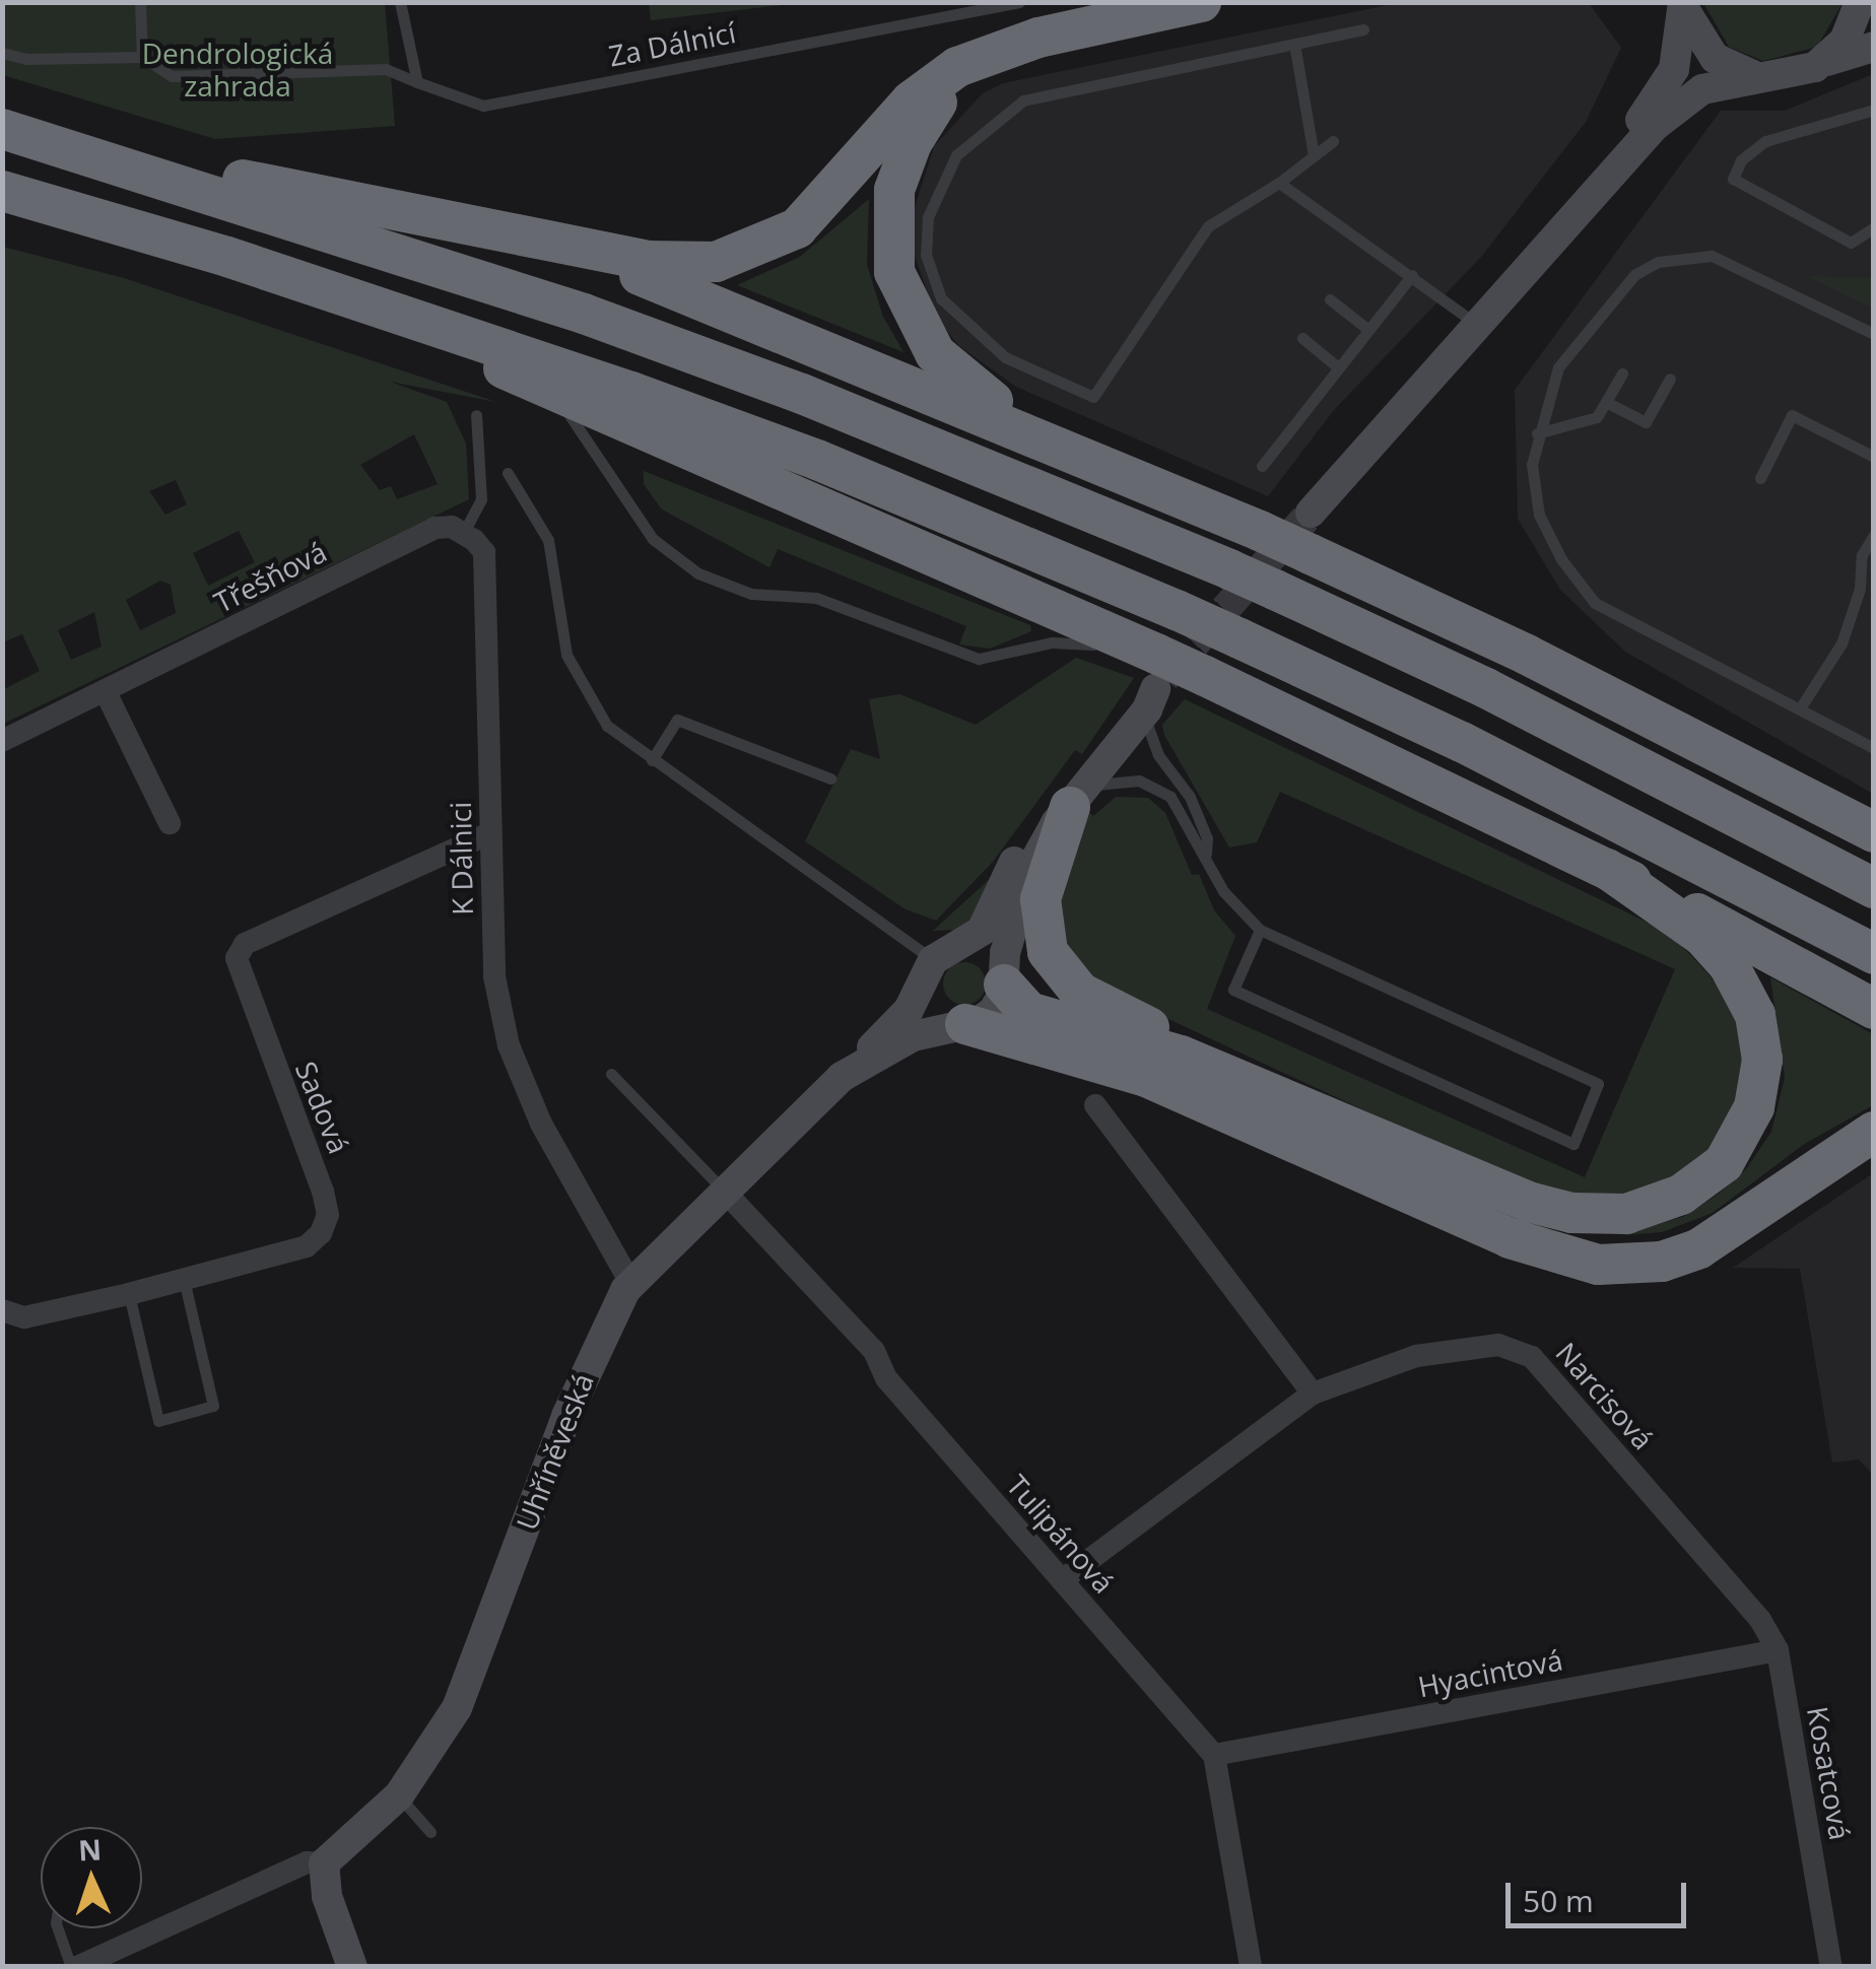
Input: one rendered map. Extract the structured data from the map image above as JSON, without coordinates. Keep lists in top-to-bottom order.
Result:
{
  "streets": {
    "street": [
      "Třešňová",
      "K Dálnici",
      "Sadová",
      "Narcisová",
      "Uhříněveská",
      "Tulipánová",
      "Hyacintová",
      "Kosatcová"
    ],
    "lane": ["Za Dálnicí"]
  },
  "crossings": [
    ["Třešňová", "K Dálnici"],
    ["K Dálnici", "Sadová"],
    ["K Dálnici", "Uhříněveská"],
    ["Narcisová", "Tulipánová"],
    ["Narcisová", "Hyacintová"],
    ["Narcisová", "Kosatcová"],
    ["Uhříněveská", "Tulipánová"],
    ["Tulipánová", "Hyacintová"],
    ["Hyacintová", "Kosatcová"]
  ],
  "parks": ["Dendrologická zahrada"],
  "scale_bar": "50 m",
  "north": "top"
}
